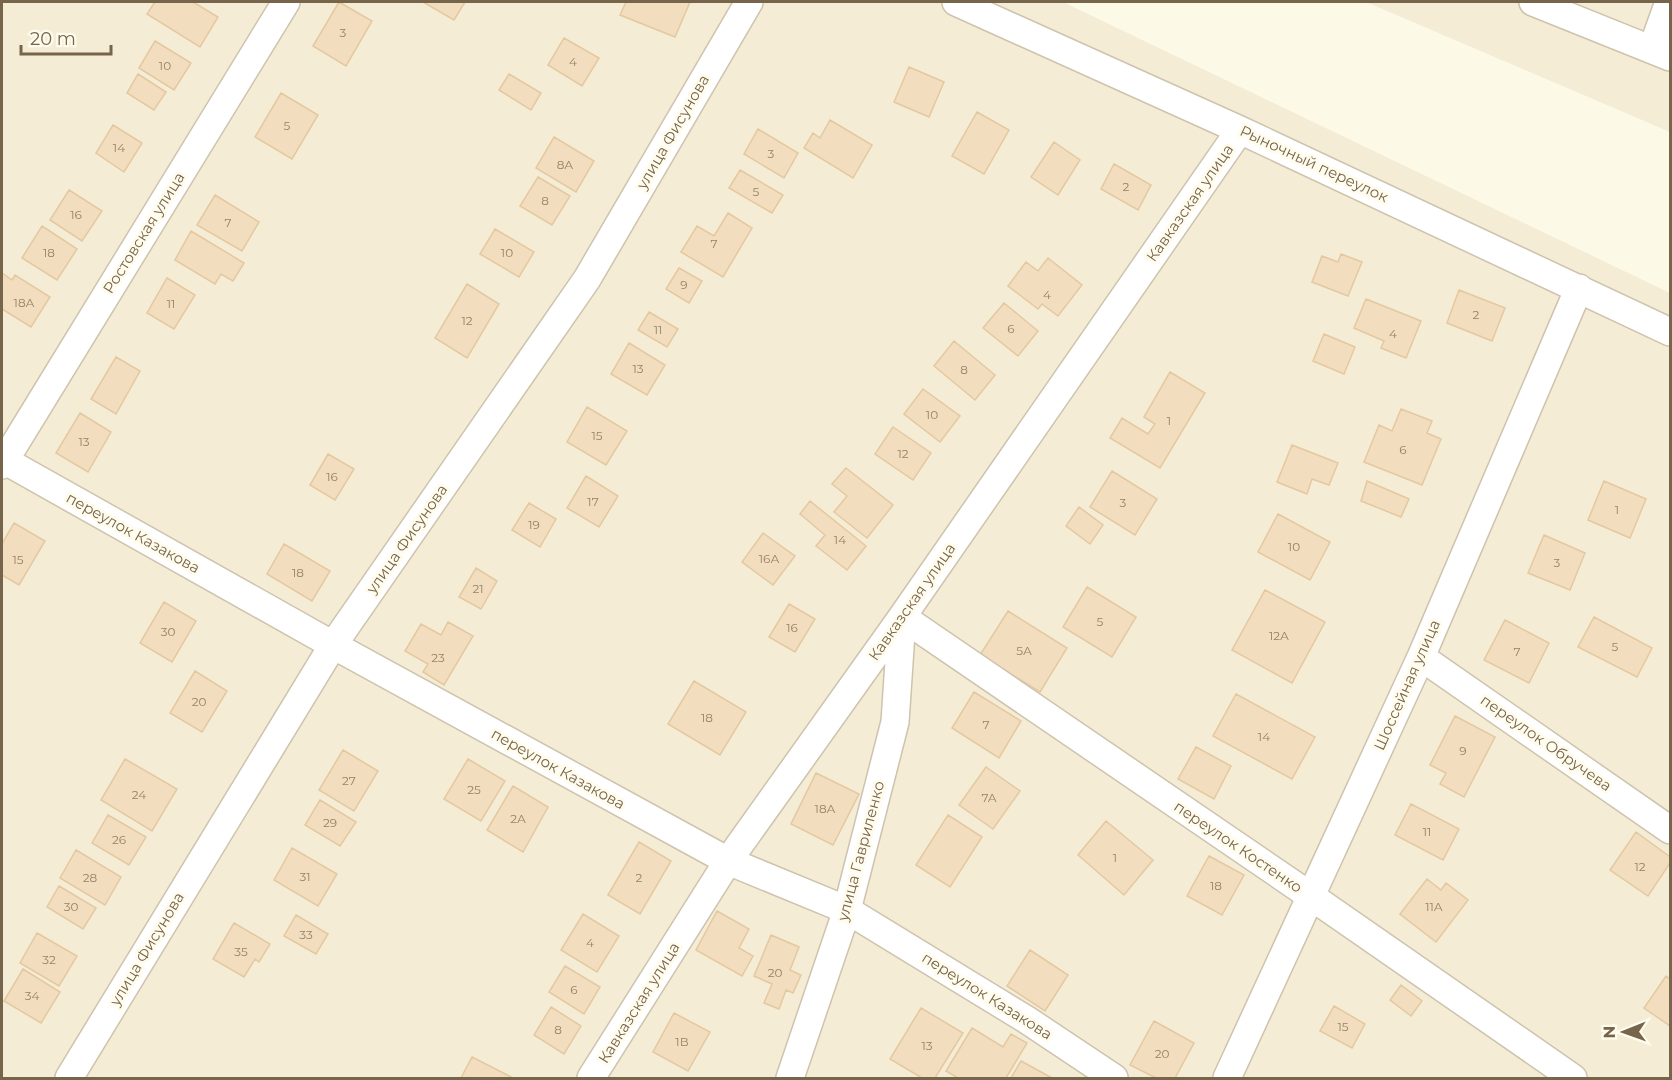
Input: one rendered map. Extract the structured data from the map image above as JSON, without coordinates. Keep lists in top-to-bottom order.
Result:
{
  "streets": {
    "street": [
      "улица Фисунова",
      "Рыночный переулок",
      "Кавказская улица",
      "Ростовская улица",
      "переулок Казакова",
      "Шоссейная улица",
      "переулок Обручева",
      "переулок Костенко",
      "улица Гавриленко"
    ]
  },
  "crossings": [
    ["улица Фисунова", "переулок Казакова"],
    ["Рыночный переулок", "Кавказская улица"],
    ["Рыночный переулок", "Шоссейная улица"],
    ["Кавказская улица", "переулок Казакова"],
    ["Кавказская улица", "переулок Костенко"],
    ["Кавказская улица", "улица Гавриленко"],
    ["Ростовская улица", "переулок Казакова"],
    ["переулок Казакова", "улица Гавриленко"],
    ["Шоссейная улица", "переулок Обручева"],
    ["Шоссейная улица", "переулок Костенко"],
    ["переулок Костенко", "улица Гавриленко"]
  ],
  "house_numbers": [
    "3",
    "4",
    "10",
    "5",
    "14",
    "3",
    "8А",
    "2",
    "5",
    "8",
    "16",
    "7",
    "7",
    "18",
    "10",
    "9",
    "4",
    "18А",
    "11",
    "2",
    "12",
    "6",
    "11",
    "4",
    "13",
    "8",
    "10",
    "1",
    "15",
    "13",
    "6",
    "12",
    "16",
    "17",
    "3",
    "1",
    "19",
    "14",
    "10",
    "16А",
    "15",
    "3",
    "18",
    "21",
    "5",
    "16",
    "30",
    "12А",
    "5",
    "5А",
    "7",
    "23",
    "20",
    "18",
    "7",
    "14",
    "9",
    "27",
    "25",
    "24",
    "7А",
    "18А",
    "2А",
    "29",
    "11",
    "26",
    "1",
    "12",
    "31",
    "28",
    "2",
    "18",
    "30",
    "11А",
    "33",
    "4",
    "35",
    "32",
    "20",
    "6",
    "34",
    "15",
    "8",
    "1В",
    "13",
    "20"
  ],
  "scale_bar": "20 m",
  "north": "left"
}
